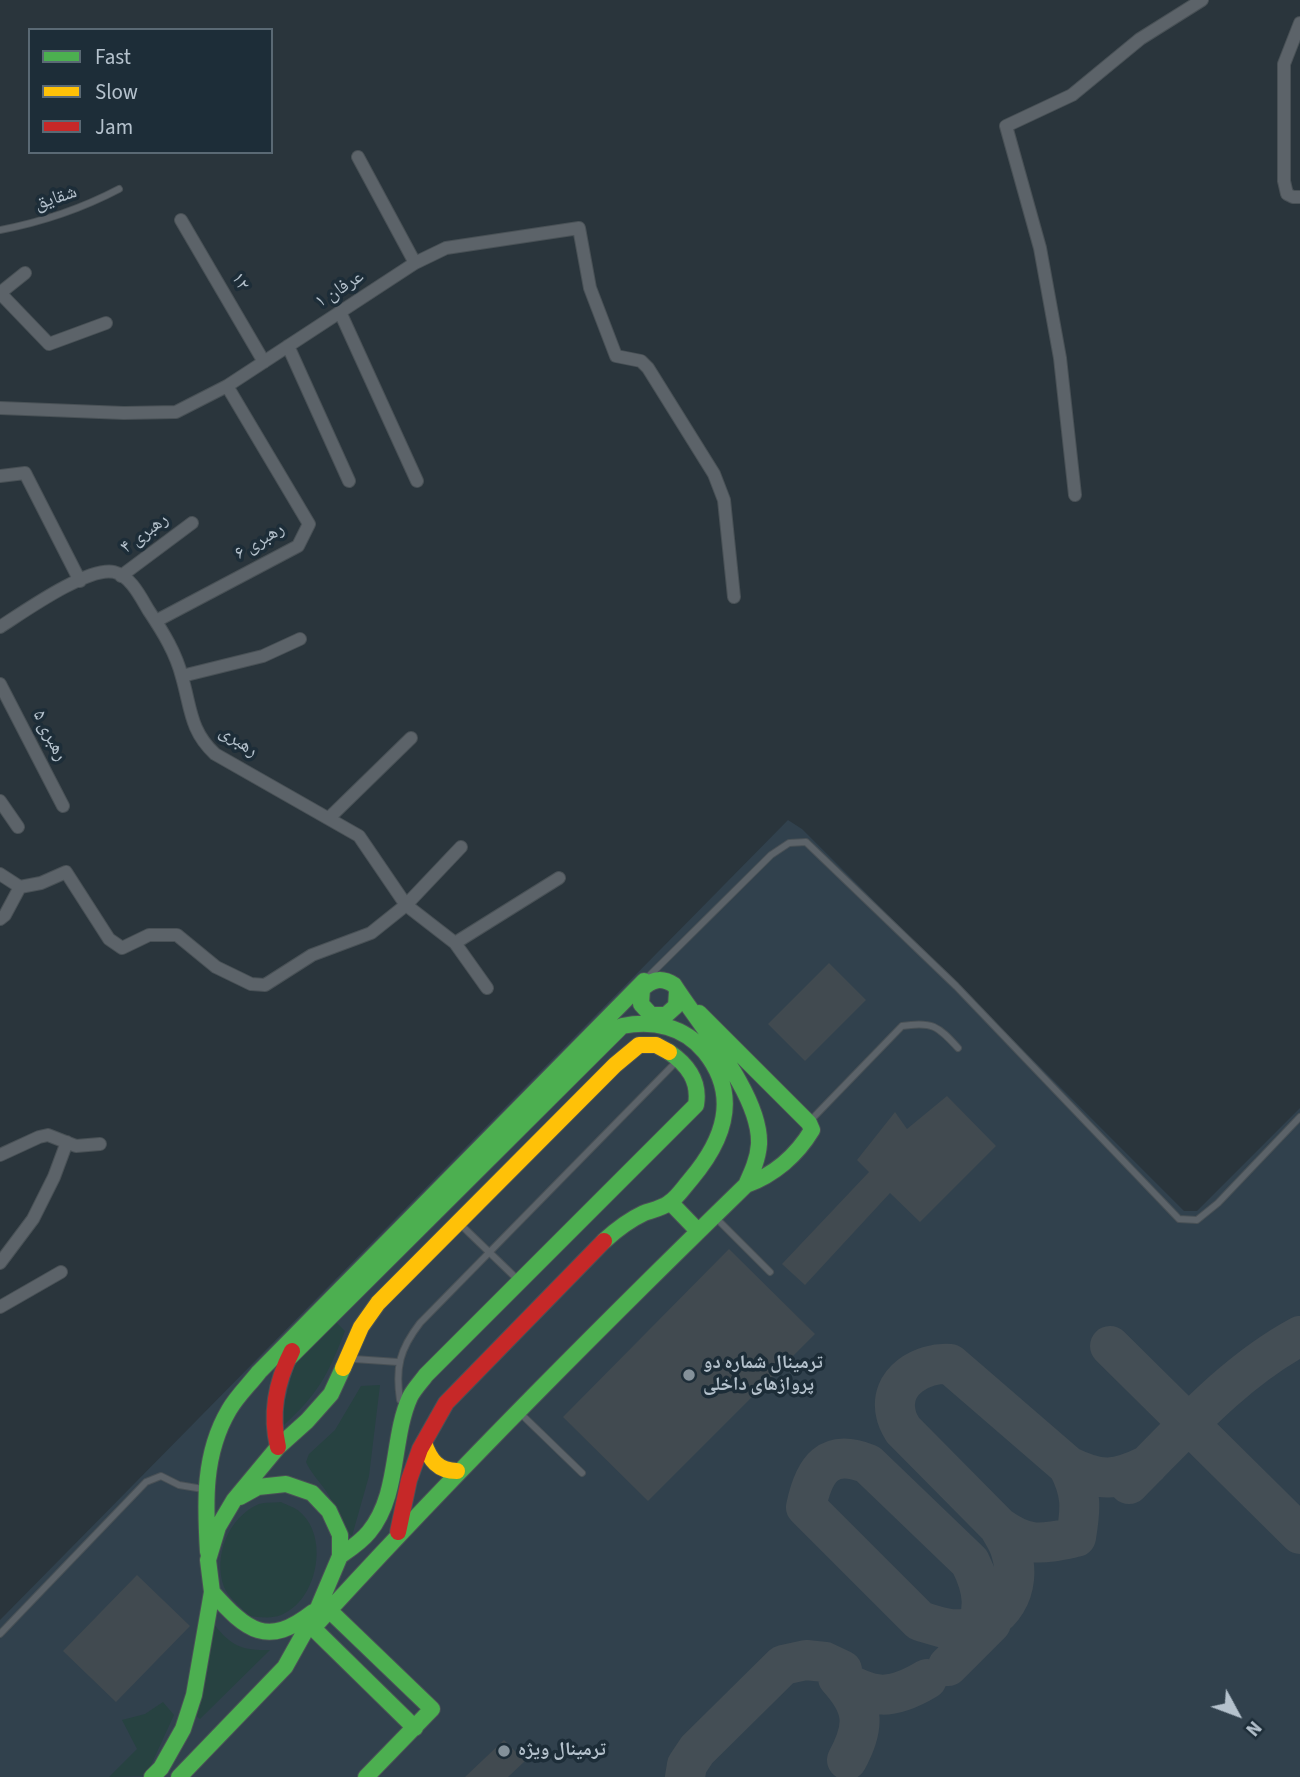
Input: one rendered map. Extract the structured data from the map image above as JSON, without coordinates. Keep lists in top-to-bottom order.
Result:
{
  "streets": {
    "street": [
      "۱۲",
      "عرفان ۱",
      "رهبری ۴",
      "رهبری ۶",
      "رهبری ۵",
      "رهبری"
    ],
    "lane": ["شقایق"]
  },
  "crossings": [
    ["۱۲", "عرفان ۱"],
    ["عرفان ۱", "رهبری ۶"],
    ["رهبری ۴", "رهبری"],
    ["رهبری ۶", "رهبری"]
  ],
  "places": ["ترمینال شماره دو پروازهای داخلی", "ترمینال ویژه"],
  "legend": ["Fast", "Slow", "Jam"],
  "north": "bottom right"
}
